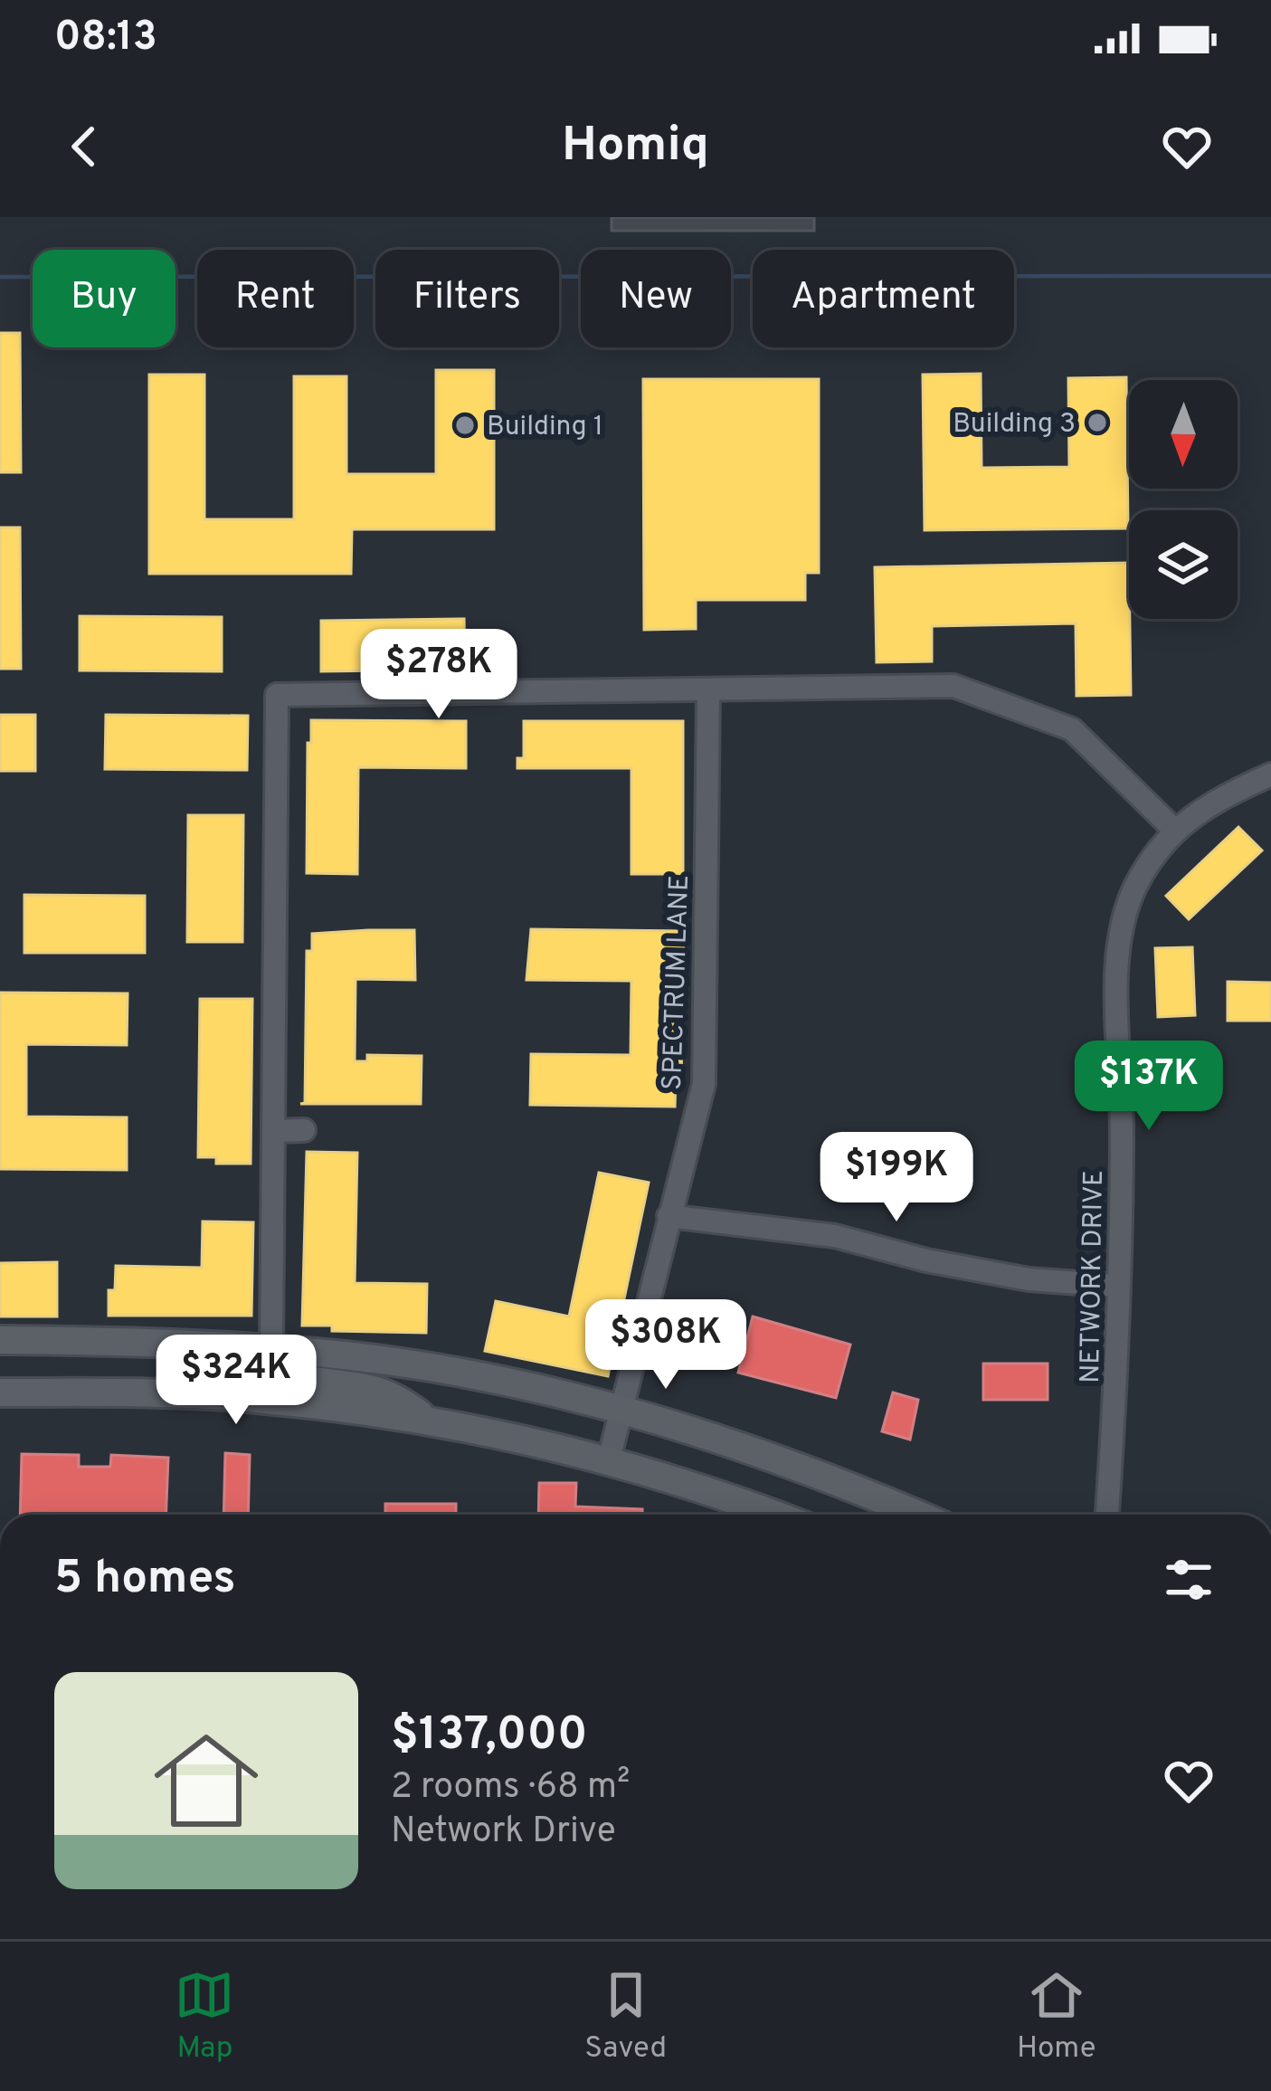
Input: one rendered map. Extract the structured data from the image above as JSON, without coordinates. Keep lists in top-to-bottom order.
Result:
{
  "streets": {
    "street": ["SPECTRUM LANE", "NETWORK DRIVE"]
  },
  "places": ["Building 3", "Building 1"],
  "north": "bottom",
  "page": {
    "status": "08:13",
    "header": "Homiq",
    "chip": [
      "Buy",
      "Rent",
      "Filters",
      "New",
      "Apartment"
    ],
    "price": [
      "$278K",
      "$137K",
      "$199K",
      "$308K",
      "$324K"
    ],
    "heading": "5 homes",
    "list": [
      {
        "name": "$137,000",
        "note": "2 rooms · 68 m² · Network Drive"
      }
    ],
    "tabs": ["Map", "Saved", "Home"]
  }
}
